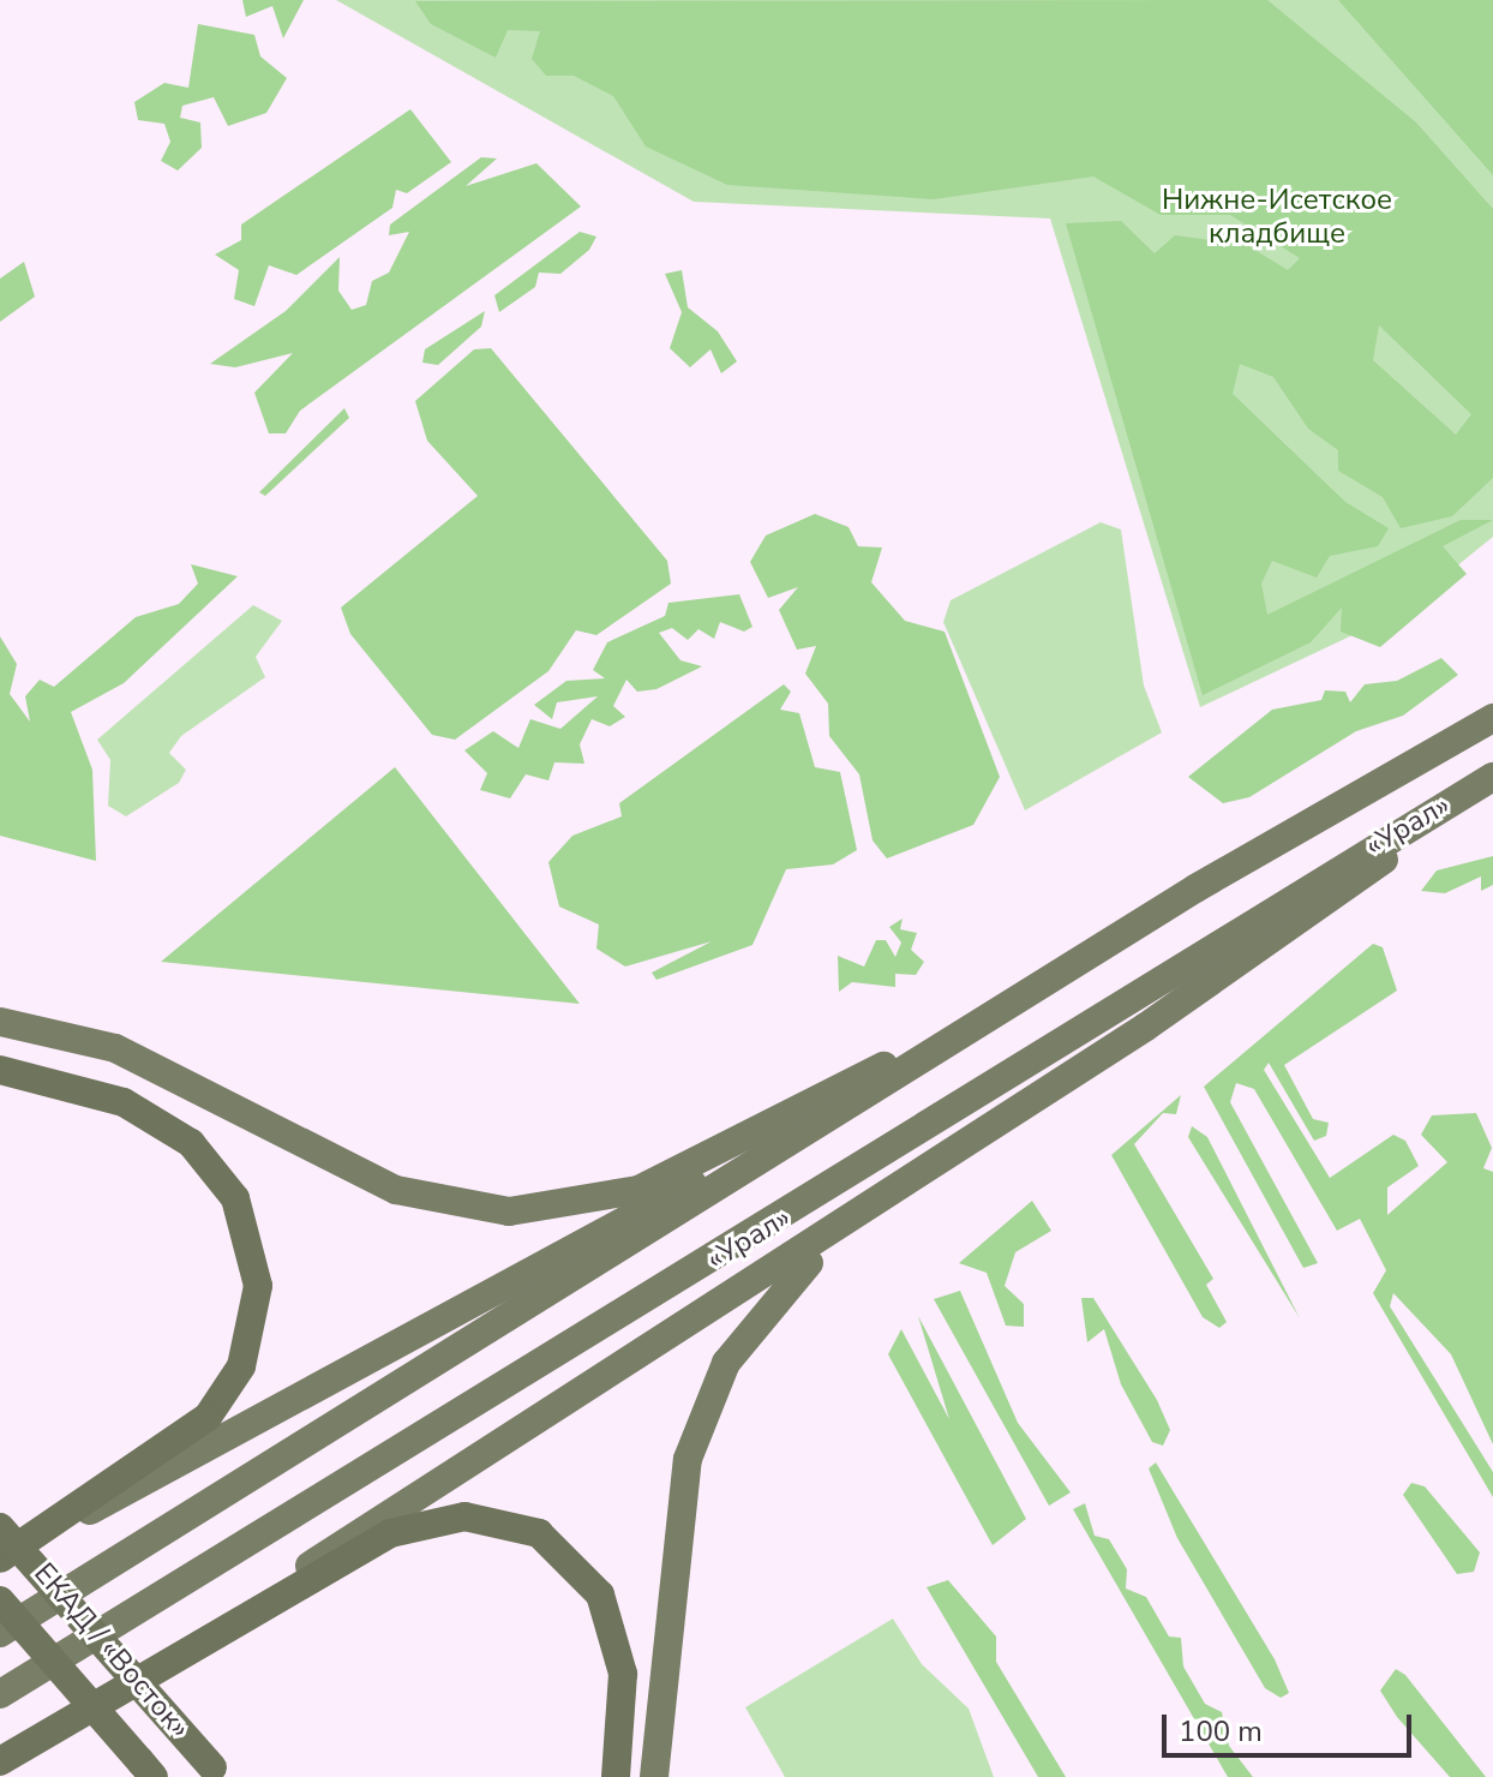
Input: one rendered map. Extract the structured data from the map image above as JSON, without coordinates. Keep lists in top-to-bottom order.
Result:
{
  "streets": {
    "highway": ["ЕКАД / «Восток»"],
    "main road": ["«Урал»"]
  },
  "parks": ["Нижне-Исетское кладбище"],
  "scale_bar": "100 m"
}
